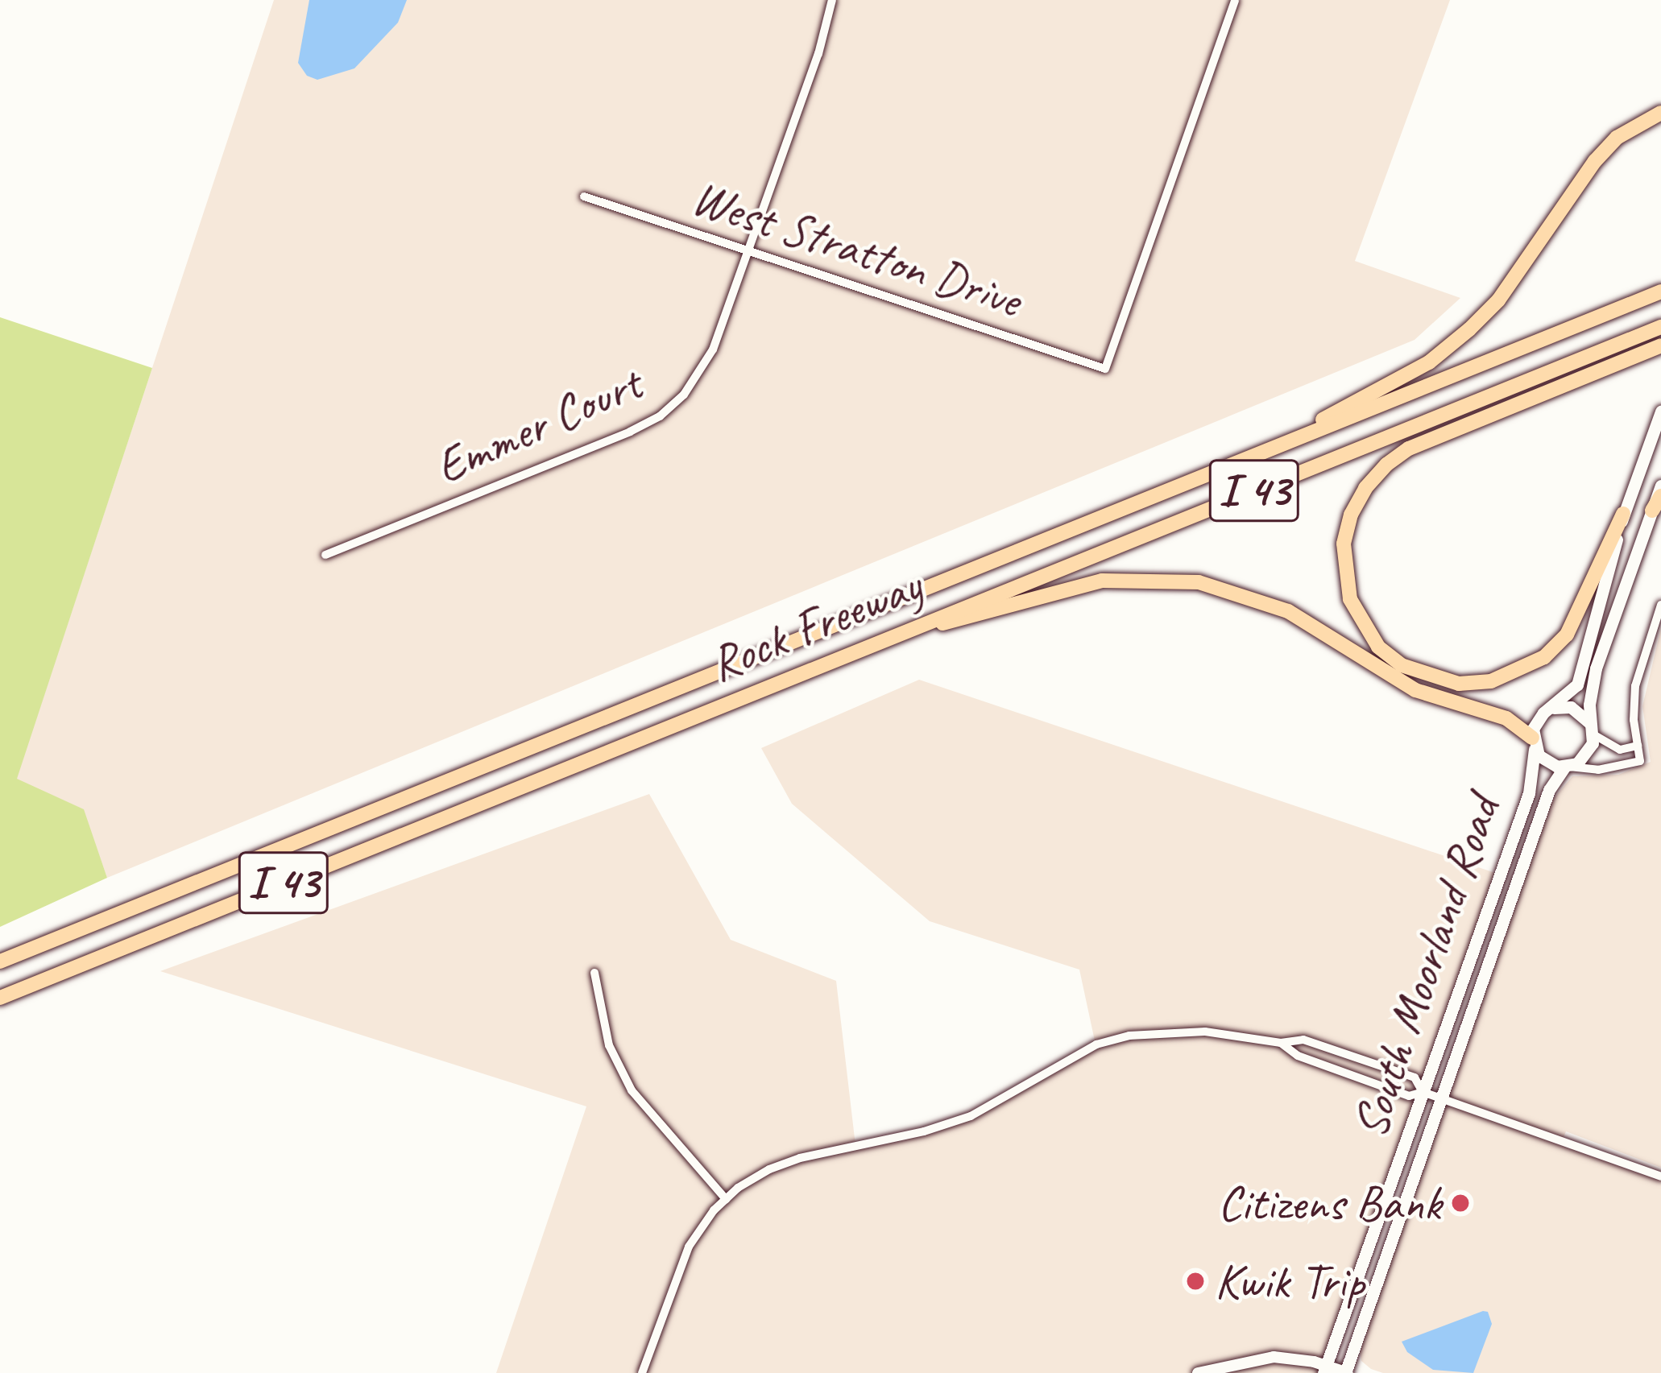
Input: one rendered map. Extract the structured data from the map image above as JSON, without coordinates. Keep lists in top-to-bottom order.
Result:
{
  "streets": {
    "highway": ["I 43", "Rock Freeway"],
    "main road": ["South Moorland Road"],
    "street": ["West Stratton Drive", "Emmer Court"]
  },
  "crossings": [
    ["West Stratton Drive", "Emmer Court"]
  ],
  "places": ["Citizens Bank", "Kwik Trip"]
}
